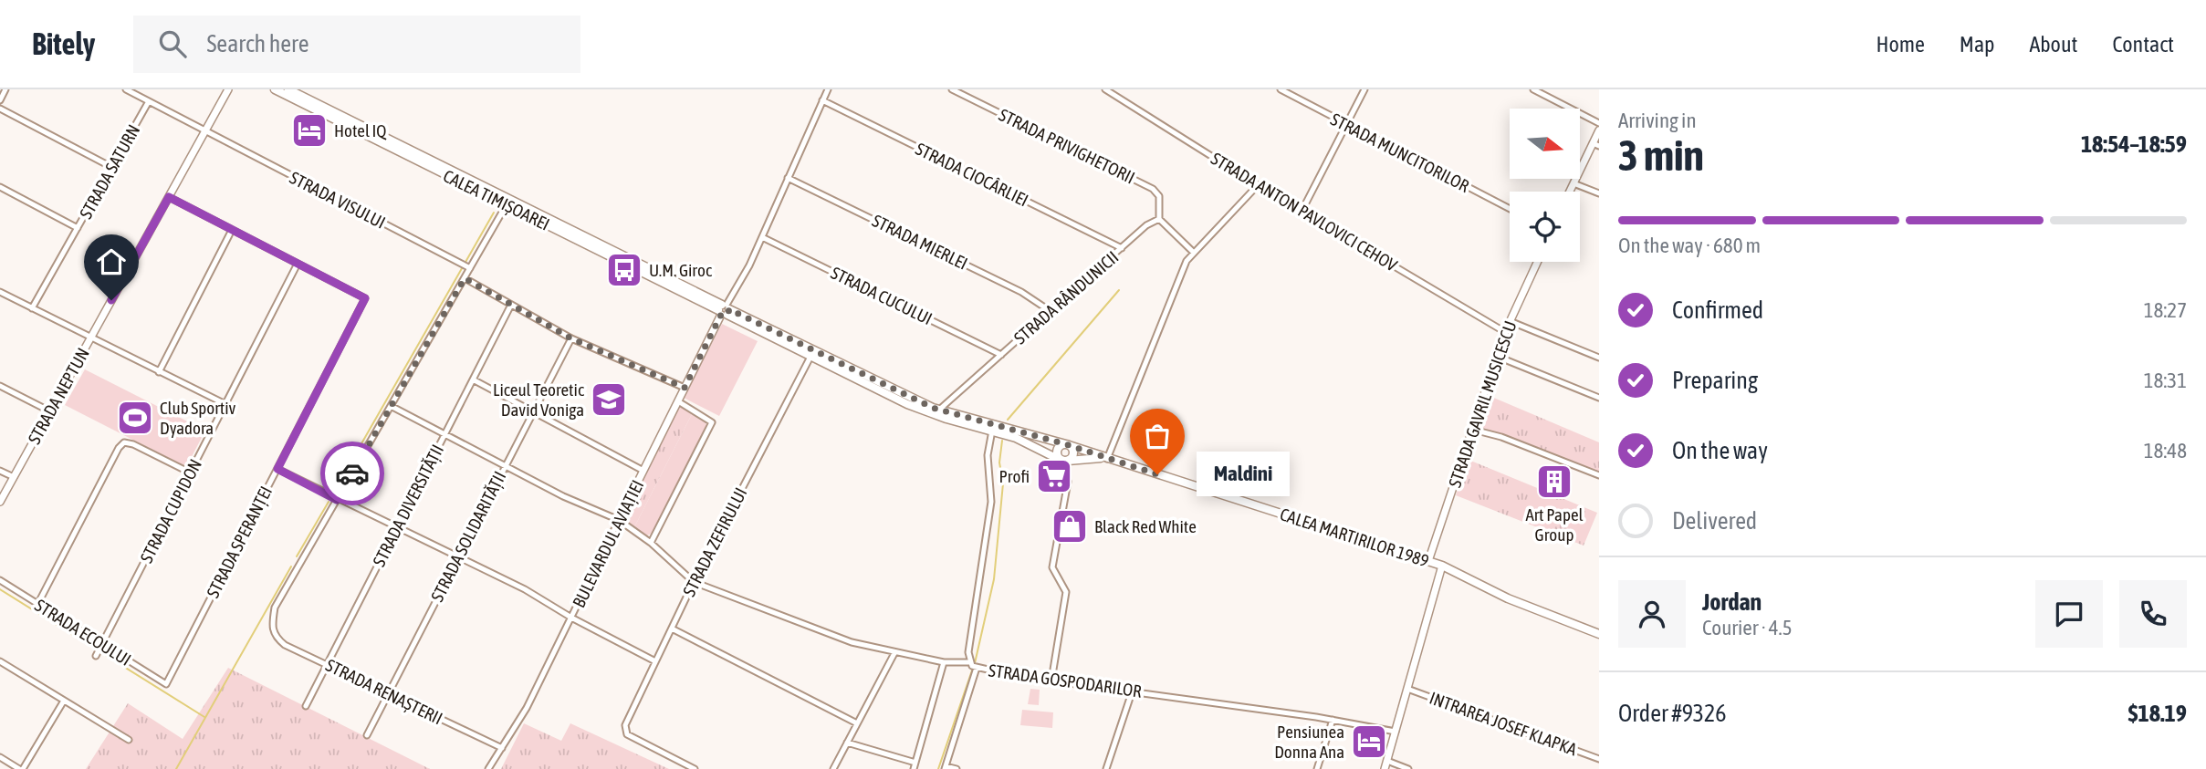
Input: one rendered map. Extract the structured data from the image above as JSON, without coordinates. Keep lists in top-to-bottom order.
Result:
{
  "streets": {
    "main road": ["CALEA TIMIȘOAREI", "CALEA MARTIRILOR 1989"],
    "street": [
      "STRADA PRIVIGHETORII",
      "STRADA MUNCITORILOR",
      "STRADA SATURN",
      "STRADA CIOCÂRLIEI",
      "STRADA VISULUI",
      "STRADA ANTON PAVLOVICI CEHOV",
      "STRADA MIERLEI",
      "STRADA CUCULUI",
      "STRADA RÂNDUNICII",
      "STRADA NEPTUN",
      "STRADA GAVRIL MUSICESCU",
      "STRADA DIVERSITĂȚII",
      "STRADA CUPIDON",
      "STRADA SOLIDARITĂȚII",
      "STRADA SPERANȚEI",
      "STRADA ZEFIRULUI",
      "BULEVARDUL AVIAȚIEI",
      "STRADA ECOULUI",
      "STRADA GOSPODARILOR",
      "STRADA RENAȘTERII",
      "INTRAREA JOSEF KLAPKA"
    ]
  },
  "crossings": [
    ["STRADA PRIVIGHETORII", "STRADA RÂNDUNICII"],
    ["STRADA SATURN", "STRADA VISULUI"],
    ["STRADA CIOCÂRLIEI", "STRADA RÂNDUNICII"],
    ["STRADA CIOCÂRLIEI", "BULEVARDUL AVIAȚIEI"],
    ["STRADA VISULUI", "STRADA NEPTUN"],
    ["CALEA TIMIȘOAREI", "STRADA RÂNDUNICII"],
    ["CALEA TIMIȘOAREI", "CALEA MARTIRILOR 1989"],
    ["CALEA TIMIȘOAREI", "STRADA ZEFIRULUI"],
    ["CALEA TIMIȘOAREI", "BULEVARDUL AVIAȚIEI"],
    ["CALEA TIMIȘOAREI", "STRADA GOSPODARILOR"],
    ["STRADA ANTON PAVLOVICI CEHOV", "STRADA GAVRIL MUSICESCU"],
    ["STRADA MIERLEI", "STRADA RÂNDUNICII"],
    ["STRADA MIERLEI", "BULEVARDUL AVIAȚIEI"],
    ["STRADA CUCULUI", "STRADA RÂNDUNICII"],
    ["STRADA CUCULUI", "BULEVARDUL AVIAȚIEI"],
    ["STRADA GAVRIL MUSICESCU", "CALEA MARTIRILOR 1989"],
    ["STRADA DIVERSITĂȚII", "STRADA RENAȘTERII"],
    ["STRADA CUPIDON", "STRADA SPERANȚEI"],
    ["STRADA CUPIDON", "STRADA ECOULUI"],
    ["STRADA SOLIDARITĂȚII", "STRADA RENAȘTERII"],
    ["CALEA MARTIRILOR 1989", "STRADA GOSPODARILOR"],
    ["STRADA SPERANȚEI", "STRADA ECOULUI"],
    ["BULEVARDUL AVIAȚIEI", "STRADA RENAȘTERII"]
  ],
  "places": {
    "hotel": ["Hotel IQ", "Pensiunea Donna Ana"],
    "bus stop": ["U.M. Giroc"],
    "school or university": ["Liceul Teoretic David Voniga"],
    "sports": ["Club Sportiv Dyadora"],
    "other": ["Maldini"],
    "supermarket": ["Profi"],
    "building": ["Art Papel Group"],
    "shop": ["Black Red White"]
  },
  "north": "right",
  "page": {
    "header": "Bitely",
    "search": "Search here",
    "nav": [
      "Home",
      "Map",
      "About",
      "Contact"
    ],
    "heading": ["3 min", "Arriving in", "18:54–18:59"],
    "panel": [
      "Jordan",
      "Courier · 4.5",
      "Order #9326",
      "$18.19"
    ],
    "bar": "On the way · 680 m",
    "list": [
      ["Confirmed", "18:27"],
      ["Preparing", "18:31"],
      ["On the way", "18:48"],
      "Delivered"
    ],
    "bubble": "Maldini"
  }
}
